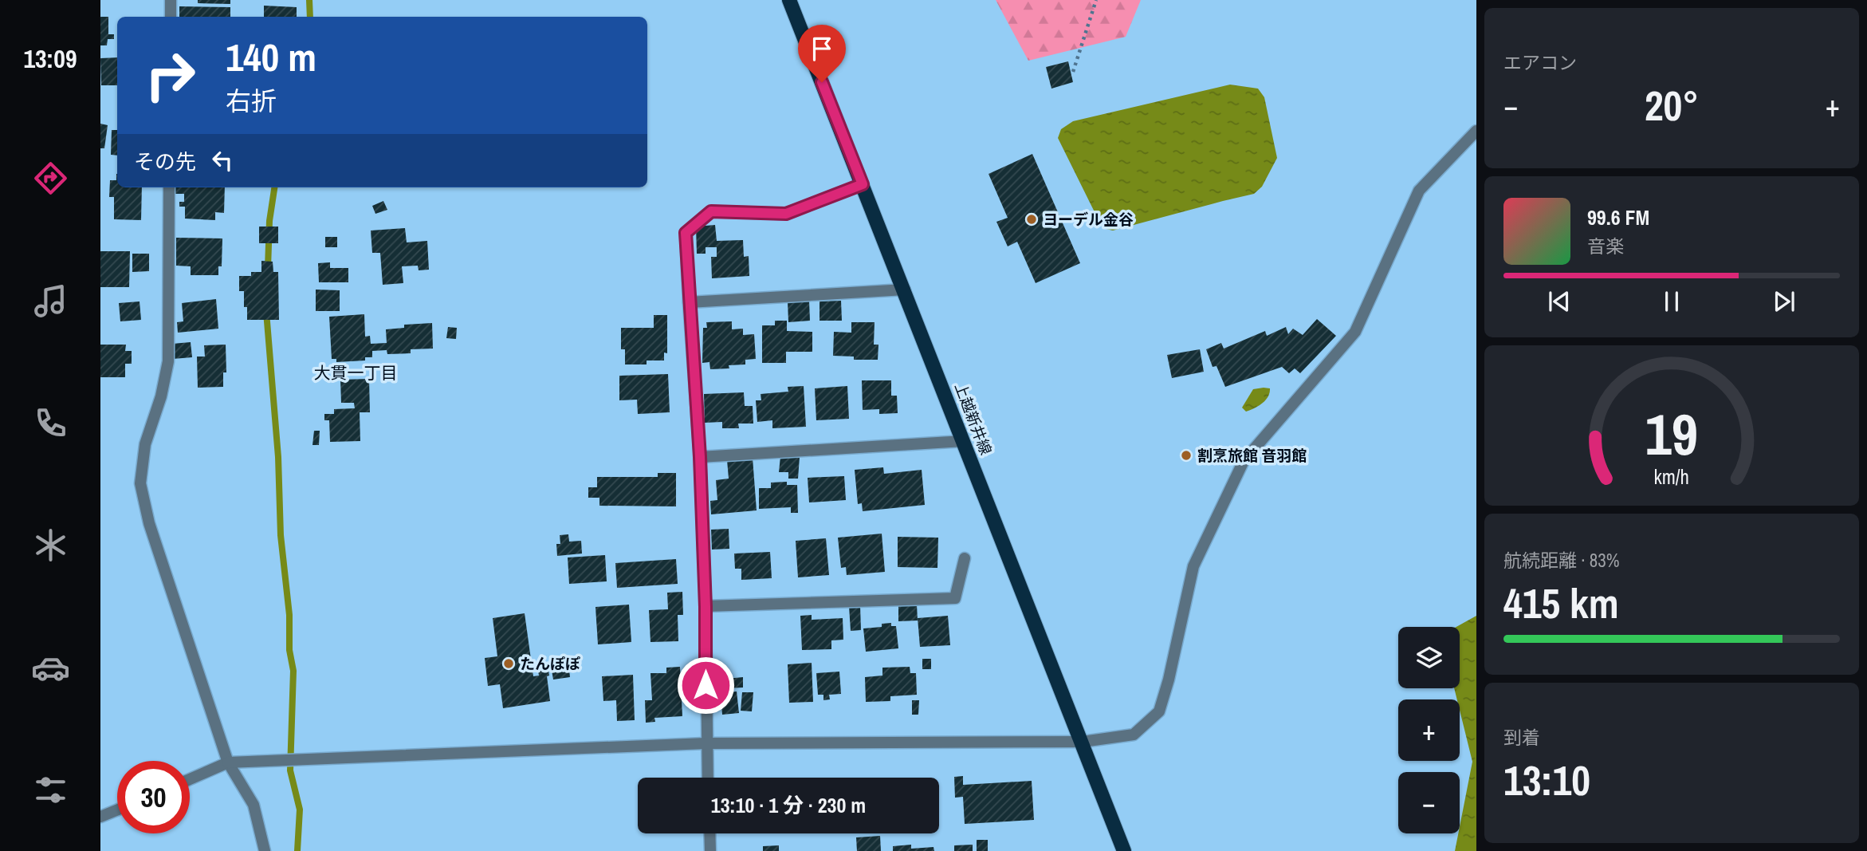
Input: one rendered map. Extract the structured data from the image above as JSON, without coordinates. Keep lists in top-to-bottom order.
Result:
{
  "streets": {
    "main road": ["上越新井線"]
  },
  "districts": ["大貫一丁目"],
  "places": ["ヨーデル金谷", "割烹旅館 音羽館", "たんぽぽ"],
  "page": {
    "tabs": "13:09",
    "tile": [
      "エアコン",
      ["航続距離 · 83%", "415 km"],
      ["到着", "13:10"]
    ],
    "turn": ["140 m", "右折"],
    "heat": ["−", "20°", "+"],
    "then": "その先",
    "song": ["99.6 FM", "音楽"],
    "map_buttons": ["+", "−"],
    "limit": "30",
    "trip": "13:10 · 1 分 · 230 m",
    "gauge": ["19", "km/h"]
  }
}
